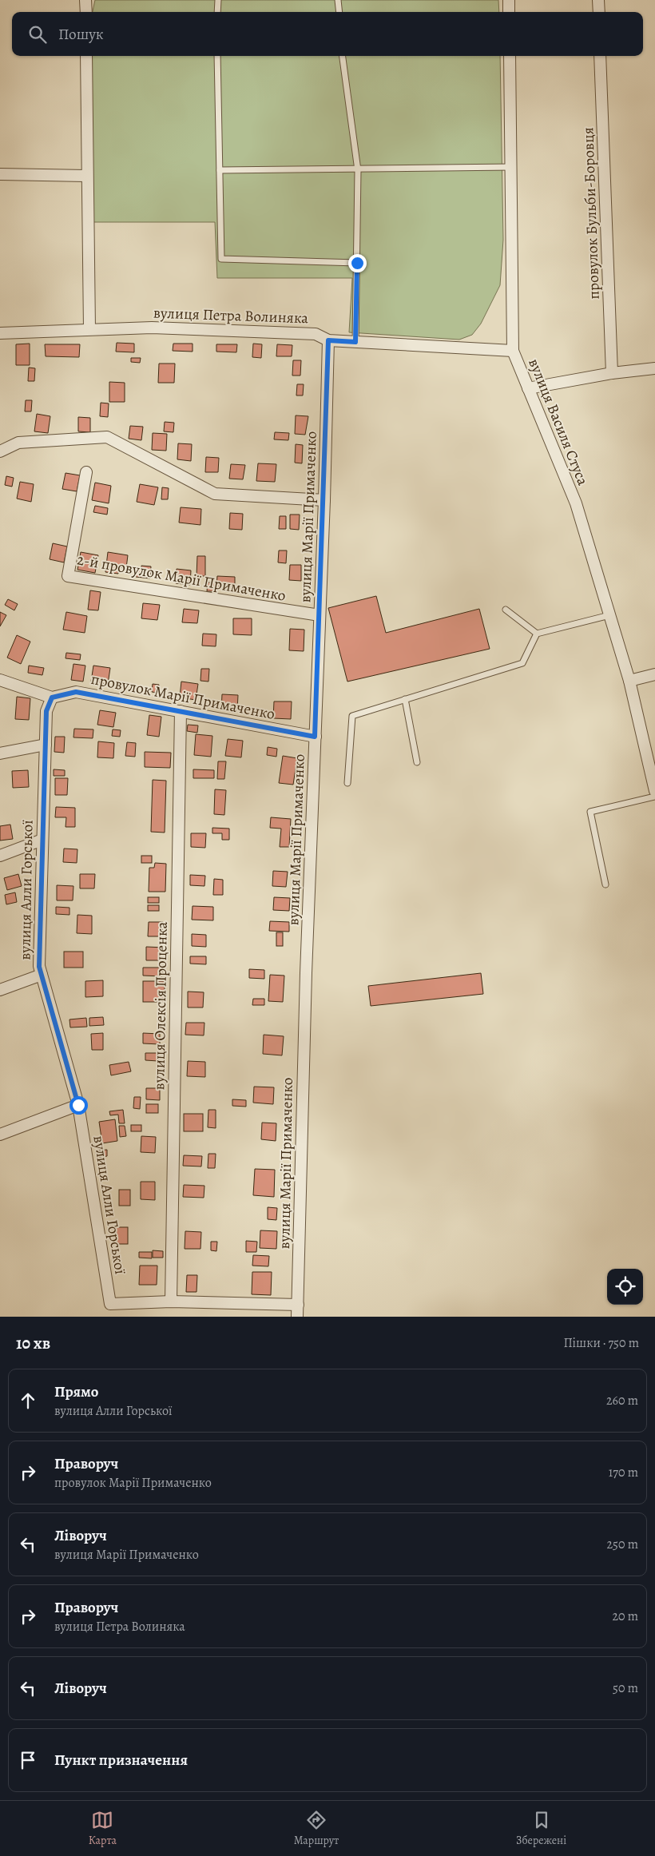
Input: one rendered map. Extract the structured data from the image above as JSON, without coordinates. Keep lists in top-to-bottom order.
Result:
{
  "streets": {
    "street": [
      "провулок Бульби-Боровця",
      "вулиця Петра Волиняка",
      "вулиця Василя Стуса",
      "вулиця Марії Примаченко",
      "2-й провулок Марії Примаченко",
      "провулок Марії Примаченко",
      "вулиця Алли Горської",
      "вулиця Олексія Проценка"
    ]
  },
  "crossings": [
    ["вулиця Петра Волиняка", "вулиця Василя Стуса"],
    ["вулиця Петра Волиняка", "вулиця Марії Примаченко"],
    ["вулиця Марії Примаченко", "2-й провулок Марії Примаченко"],
    ["вулиця Марії Примаченко", "провулок Марії Примаченко"],
    ["провулок Марії Примаченко", "вулиця Алли Горської"],
    ["провулок Марії Примаченко", "вулиця Олексія Проценка"],
    ["вулиця Алли Горської", "вулиця Олексія Проценка"]
  ],
  "page": {
    "search": "Пошук",
    "heading": ["10 хв", "Пішки · 750 m"],
    "list": [
      ["Прямо", "вулиця Алли Горської", "260 m"],
      ["Праворуч", "провулок Марії Примаченко", "170 m"],
      ["Ліворуч", "вулиця Марії Примаченко", "250 m"],
      ["Праворуч", "вулиця Петра Волиняка", "20 m"],
      ["Ліворуч", "50 m"],
      "Пункт призначення"
    ],
    "nav": ["Карта", "Маршрут", "Збережені"]
  }
}
